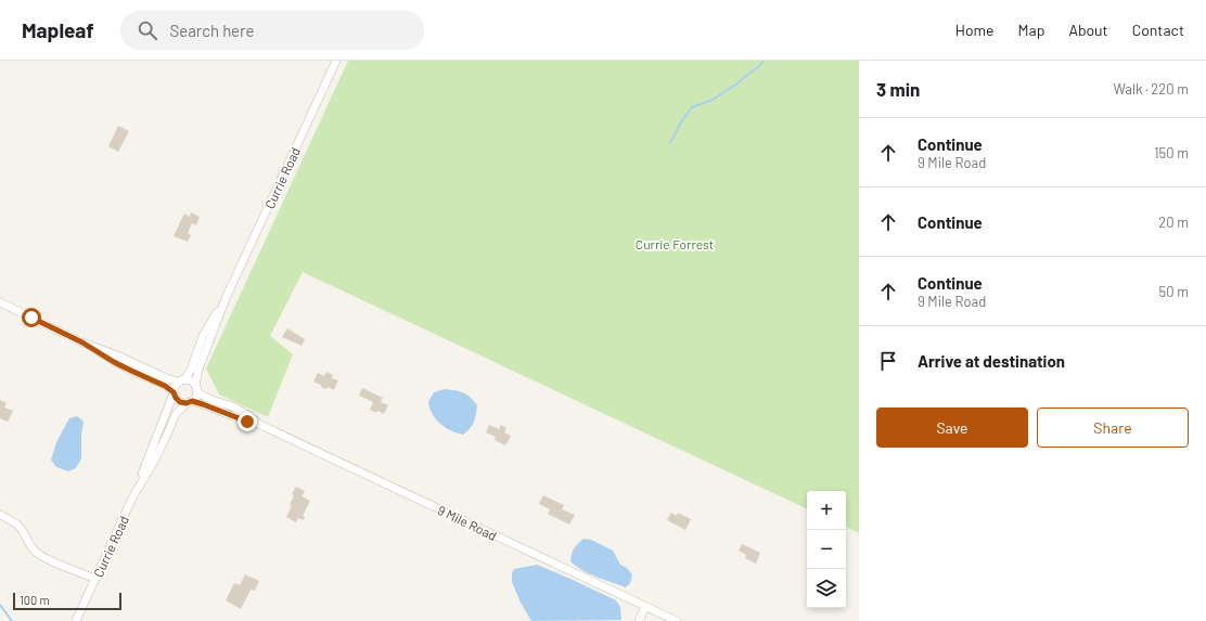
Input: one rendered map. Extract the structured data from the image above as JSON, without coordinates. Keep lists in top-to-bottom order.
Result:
{
  "streets": {
    "street": ["Currie Road", "9 Mile Road"]
  },
  "crossings": [
    ["Currie Road", "9 Mile Road"]
  ],
  "parks": ["Currie Forrest"],
  "scale_bar": "100 m",
  "page": {
    "header": "Mapleaf",
    "search": "Search here",
    "nav": [
      "Home",
      "Map",
      "About",
      "Contact"
    ],
    "heading": ["3 min", "Walk · 220 m"],
    "list": [
      ["Continue", "9 Mile Road", "150 m"],
      ["Continue", "20 m"],
      ["Continue", "9 Mile Road", "50 m"],
      "Arrive at destination"
    ],
    "buttons": ["Save", "Share"],
    "map_buttons": ["+", "−"],
    "scale": "100 m"
  }
}
